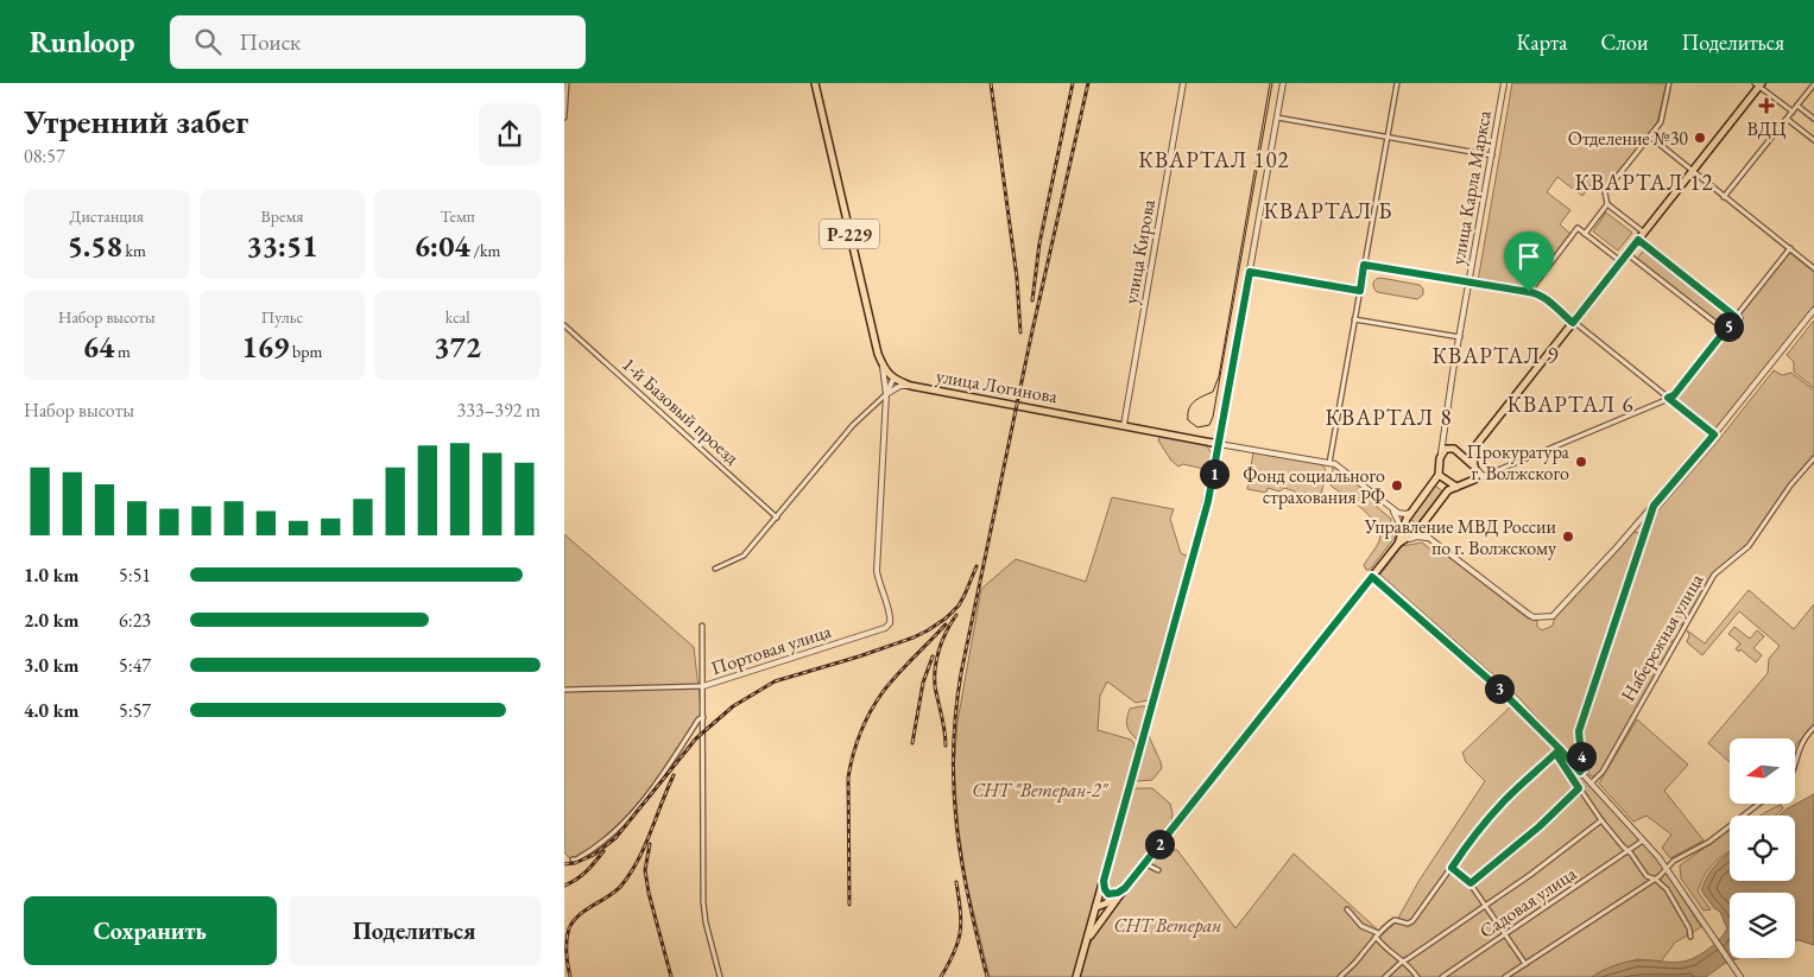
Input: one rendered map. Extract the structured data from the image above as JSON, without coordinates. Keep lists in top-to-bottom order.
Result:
{
  "streets": {
    "main road": ["Р-229", "улица Логинова"],
    "street": [
      "улица Карла Маркса",
      "улица Кирова",
      "1-й Базовый проезд",
      "Набережная улица",
      "Портовая улица",
      "Садовая улица"
    ]
  },
  "crossings": [
    ["Р-229", "улица Логинова"],
    ["Р-229", "Портовая улица"],
    ["улица Кирова", "улица Логинова"],
    ["улица Логинова", "Портовая улица"]
  ],
  "districts": [
    "КВАРТАЛ 102",
    "КВАРТАЛ 12",
    "КВАРТАЛ Б",
    "КВАРТАЛ 9",
    "КВАРТАЛ 6",
    "КВАРТАЛ 8"
  ],
  "parks": ["СНТ \"Ветеран-2\"", "СНТ Ветеран"],
  "places": {
    "health": ["ВДЦ"],
    "other": [
      "Отделение №30",
      "Прокуратура г. Волжского",
      "Фонд социального страхования РФ",
      "Управление МВД России по г. Волжскому"
    ]
  },
  "north": "left",
  "page": {
    "header": "Runloop",
    "search": "Поиск",
    "nav": ["Карта", "Слои", "Поделиться"],
    "heading": ["Утренний забег", "08:57"],
    "stats": [
      ["Дистанция", "5.58 km"],
      ["Время", "33:51"],
      ["Темп", "6:04 /km"],
      ["Набор высоты", "64 m"],
      ["Пульс", "169 bpm"],
      ["kcal", "372"]
    ],
    "pins": [
      "5",
      "1",
      "3",
      "4",
      "2"
    ],
    "chart": ["Набор высоты", "333–392 m"],
    "list": [
      {
        "name": "1.0 km",
        "note": "5:51"
      },
      {
        "name": "2.0 km",
        "note": "6:23"
      },
      {
        "name": "3.0 km",
        "note": "5:47"
      },
      {
        "name": "4.0 km",
        "note": "5:57"
      }
    ],
    "buttons": ["Сохранить", "Поделиться"]
  }
}
